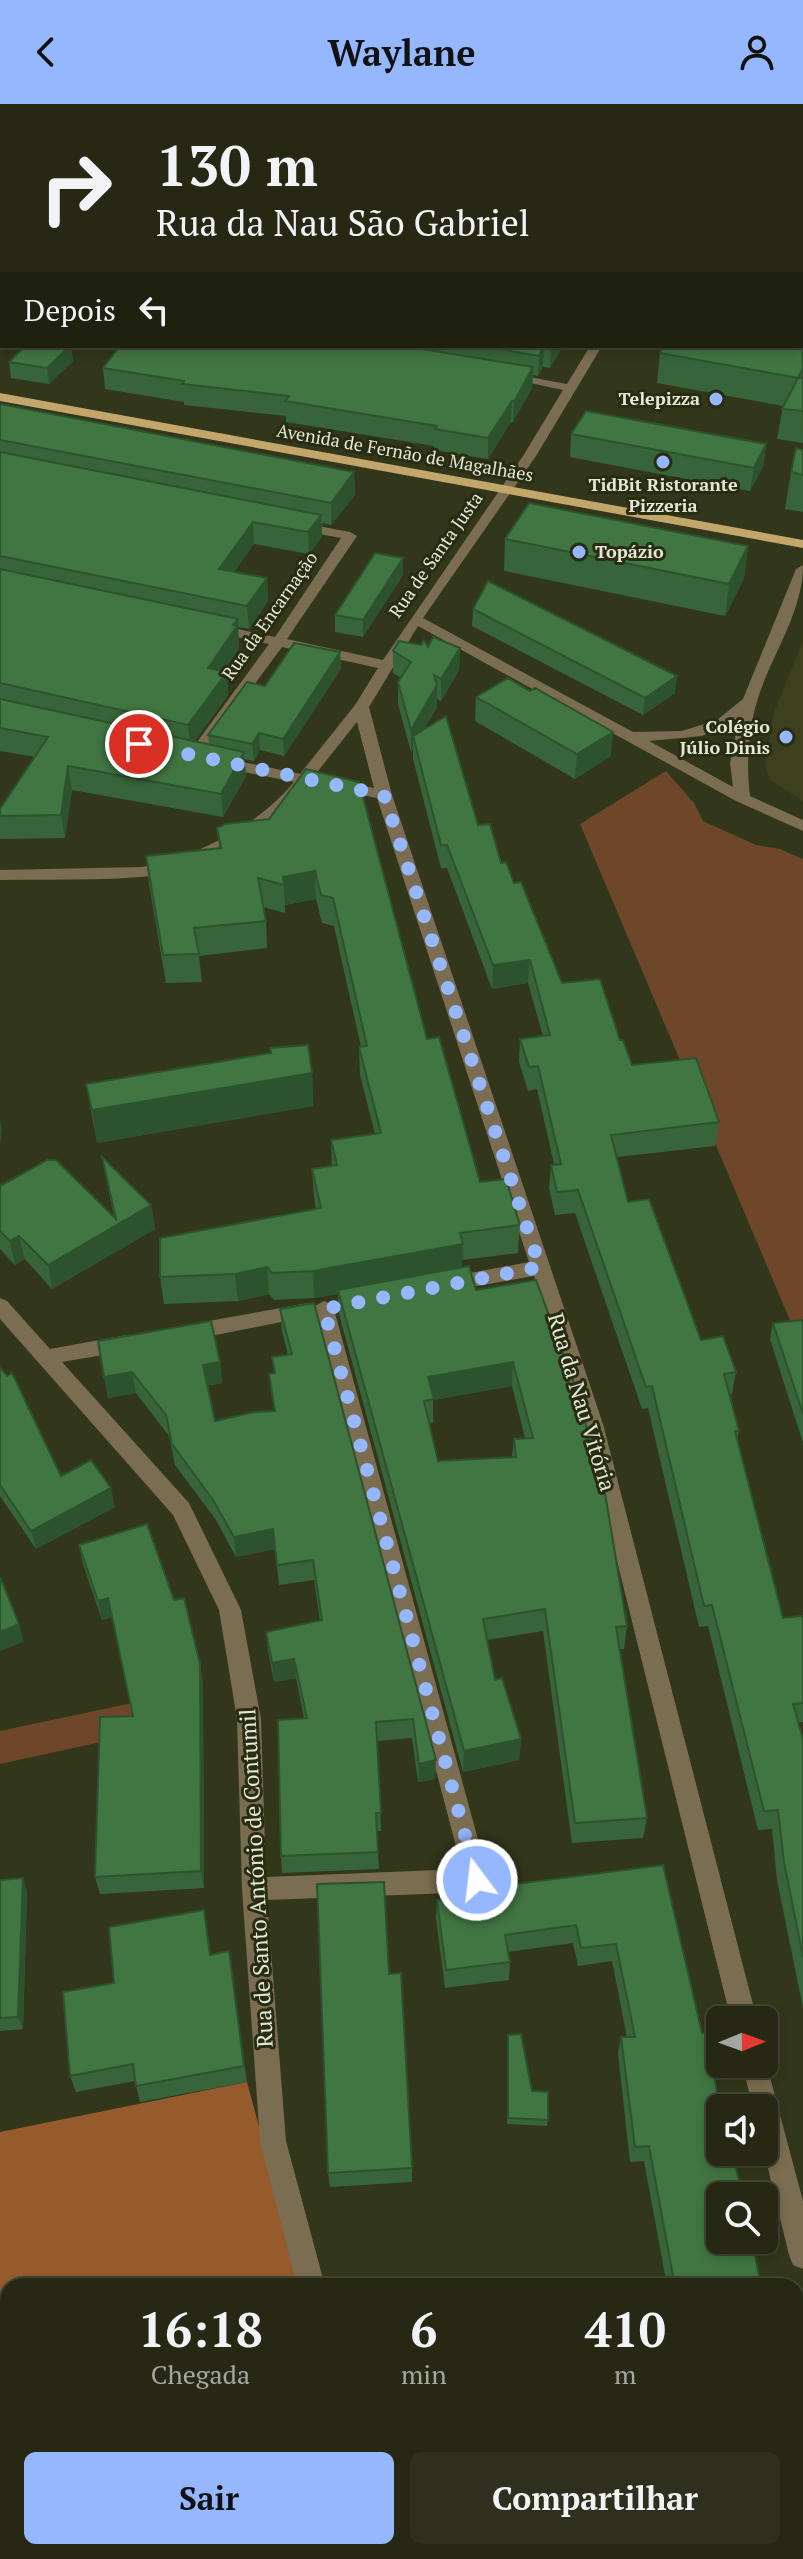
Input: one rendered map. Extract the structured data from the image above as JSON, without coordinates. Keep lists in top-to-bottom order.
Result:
{
  "streets": {
    "main road": ["Avenida de Fernão de Magalhães"],
    "street": [
      "Rua de Santa Justa",
      "Rua da Encarnação",
      "Rua da Nau Vitória",
      "Rua de Santo António de Contumil"
    ]
  },
  "crossings": [
    ["Avenida de Fernão de Magalhães", "Rua de Santa Justa"],
    ["Rua de Santa Justa", "Rua da Encarnação"]
  ],
  "places": [
    "Telepizza",
    "TidBit Ristorante Pizzeria",
    "Topázio",
    "Colégio Júlio Dinis"
  ],
  "north": "right",
  "page": {
    "header": "Waylane",
    "turn": ["130 m", "Rua da Nau São Gabriel"],
    "then": "Depois",
    "eta": [
      "16:18",
      "Chegada",
      "6",
      "min",
      "410",
      "m"
    ],
    "buttons": ["Sair", "Compartilhar"]
  }
}
